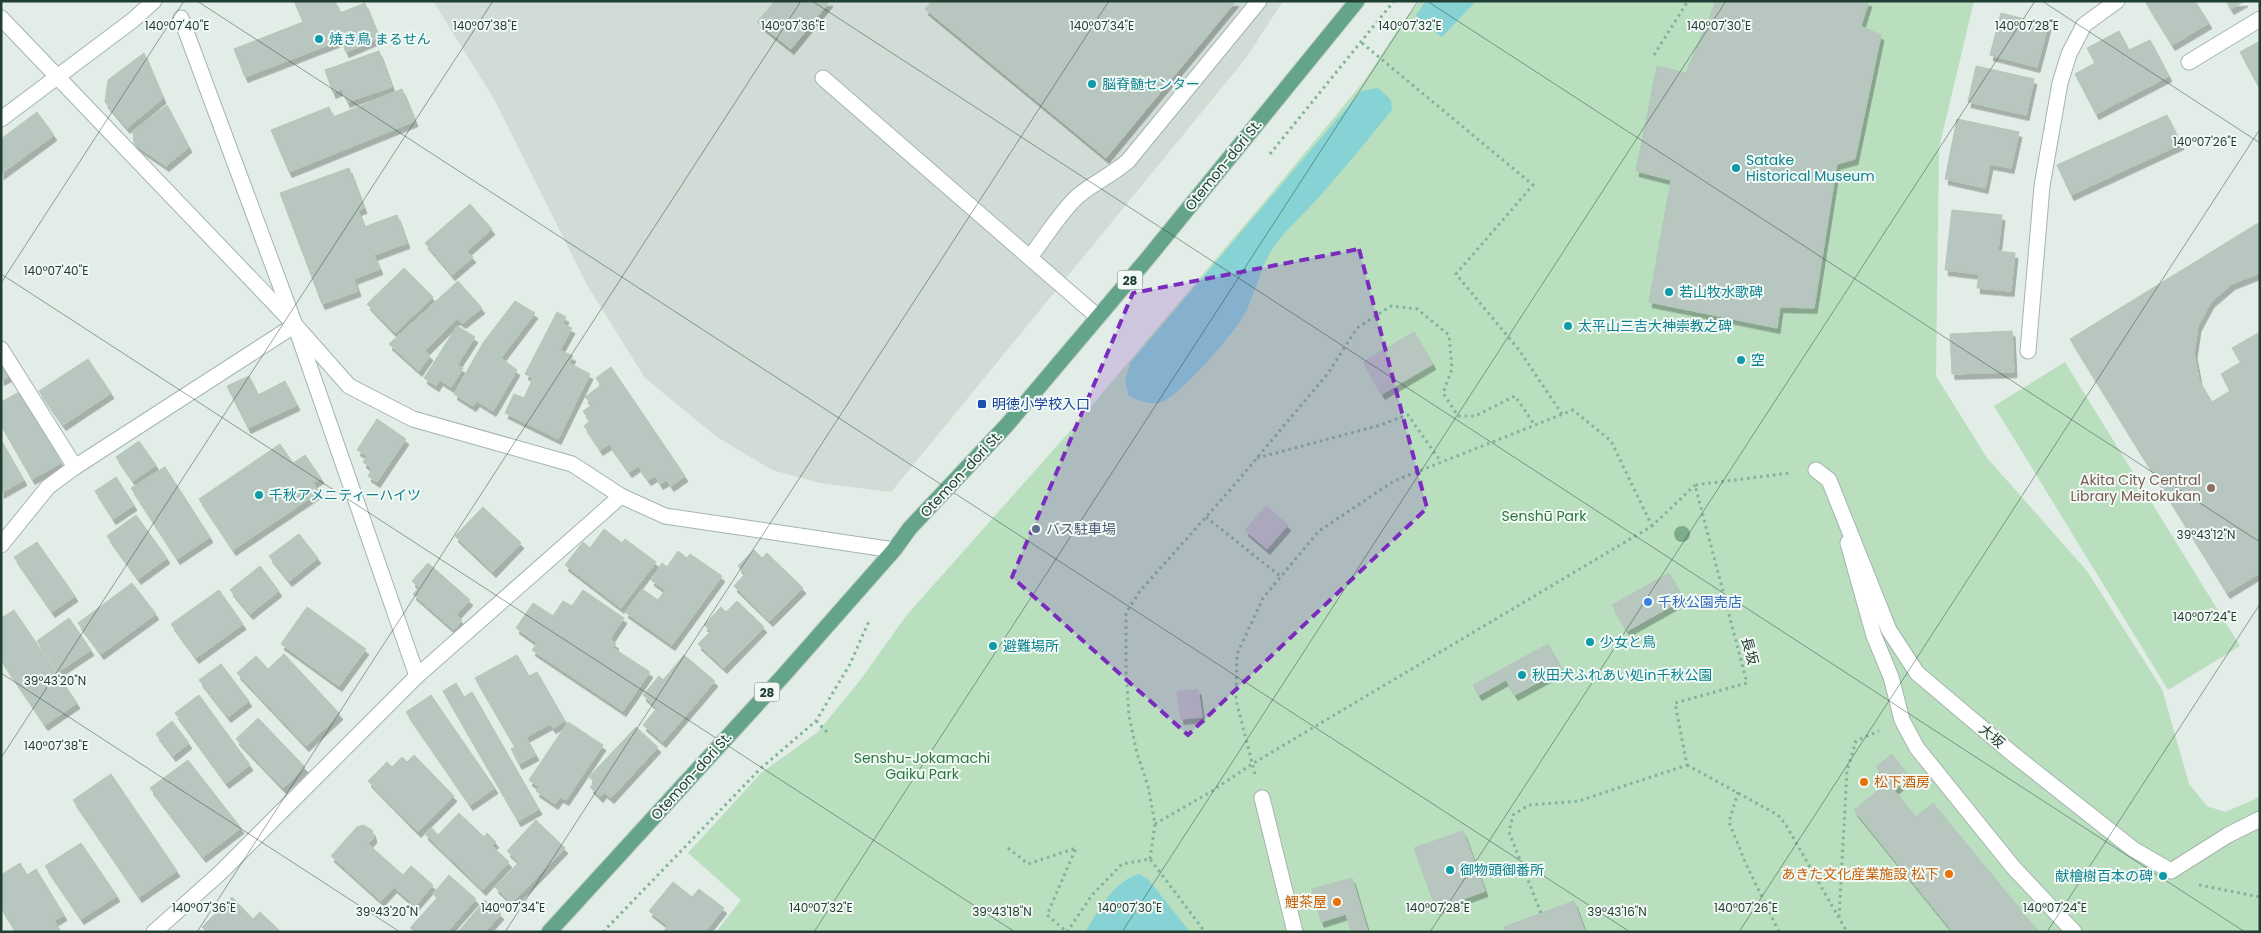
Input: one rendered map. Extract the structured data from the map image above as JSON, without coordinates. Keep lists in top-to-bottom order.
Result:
{
  "streets": {
    "main road": ["Otemon-dori St.", "28"],
    "street": ["大坂"],
    "path": ["長坂"]
  },
  "parks": ["Senshū Park", "Senshu-Jokamachi Gaiku Park"],
  "places": {
    "other": [
      "焼き鳥 まるせん",
      "脳脊髄センター",
      "Satake Historical Museum",
      "若山牧水歌碑",
      "太平山三吉大神崇教之碑",
      "空",
      "Akita City Central Library Meitokukan",
      "千秋アメニティーハイツ",
      "バス駐車場",
      "千秋公園売店",
      "少女と鳥",
      "避難場所",
      "秋田犬ふれあい処in千秋公園",
      "松下酒房",
      "御物頭御番所",
      "あきた文化産業施設 松下",
      "献檜樹百本の碑",
      "鯉茶屋"
    ],
    "transit": ["明徳小学校入口"]
  },
  "coordinates": [
    "140°07'36\"E",
    "140°07'34\"E",
    "140°07'32\"E",
    "140°07'30\"E",
    "140°07'40\"E",
    "140°07'38\"E",
    "140°07'28\"E",
    "140°07'26\"E",
    "39°43'12\"N",
    "140°07'24\"E",
    "39°43'20\"N",
    "39°43'18\"N",
    "39°43'16\"N"
  ]
}
